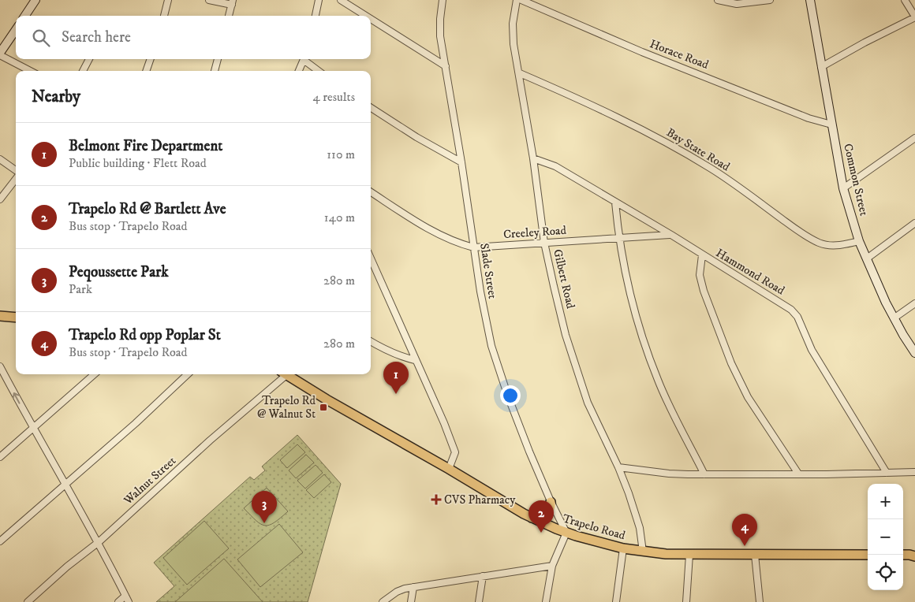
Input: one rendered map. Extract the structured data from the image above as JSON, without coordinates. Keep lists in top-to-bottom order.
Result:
{
  "streets": {
    "main road": ["Common Street", "Trapelo Road"],
    "street": [
      "Horace Road",
      "Bay State Road",
      "Creeley Road",
      "Slade Street",
      "Hammond Road",
      "Gilbert Road",
      "Walnut Street"
    ]
  },
  "crossings": [
    ["Horace Road", "Common Street"],
    ["Bay State Road", "Common Street"],
    ["Bay State Road", "Gilbert Road"],
    ["Creeley Road", "Slade Street"],
    ["Creeley Road", "Hammond Road"],
    ["Creeley Road", "Gilbert Road"],
    ["Slade Street", "Trapelo Road"],
    ["Hammond Road", "Gilbert Road"],
    ["Gilbert Road", "Trapelo Road"]
  ],
  "places": {
    "transit": ["Trapelo Rd @ Walnut St"],
    "health": ["CVS Pharmacy"]
  },
  "page": {
    "search": "Search here",
    "heading": ["Nearby", "4 results"],
    "list": [
      {
        "mark": "1",
        "name": "Belmont Fire Department",
        "note": "Public building · Flett Road",
        "value": "110 m"
      },
      {
        "mark": "2",
        "name": "Trapelo Rd @ Bartlett Ave",
        "note": "Bus stop · Trapelo Road",
        "value": "140 m"
      },
      {
        "mark": "3",
        "name": "Peqoussette Park",
        "note": "Park",
        "value": "280 m"
      },
      {
        "mark": "4",
        "name": "Trapelo Rd opp Poplar St",
        "note": "Bus stop · Trapelo Road",
        "value": "280 m"
      }
    ],
    "pins": [
      "1",
      "3",
      "2",
      "4"
    ],
    "map_buttons": ["+", "−"]
  }
}
